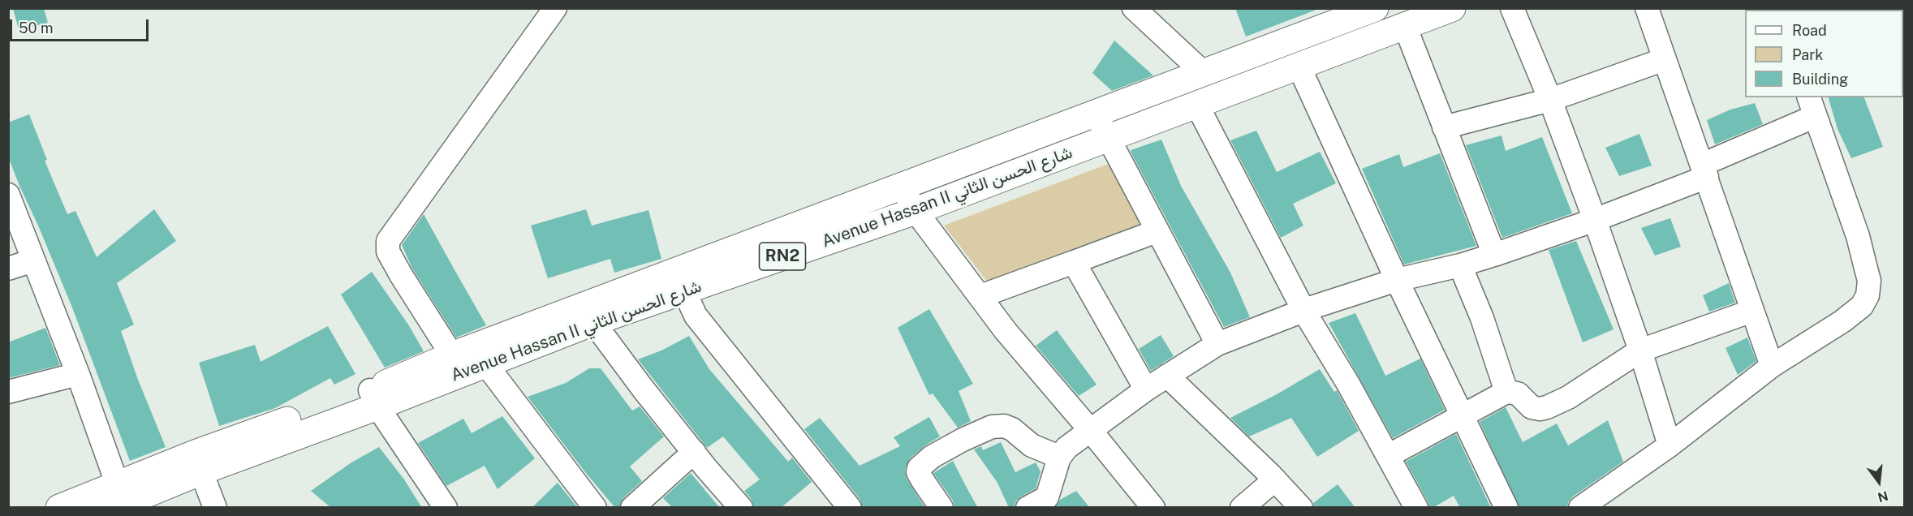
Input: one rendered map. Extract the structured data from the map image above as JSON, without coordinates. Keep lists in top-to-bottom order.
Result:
{
  "streets": {
    "main road": ["Avenue Hassan II شارع الحسن الثاني", "RN2"]
  },
  "legend": ["Road", "Park", "Building"],
  "scale_bar": "50 m",
  "north": "bottom"
}
